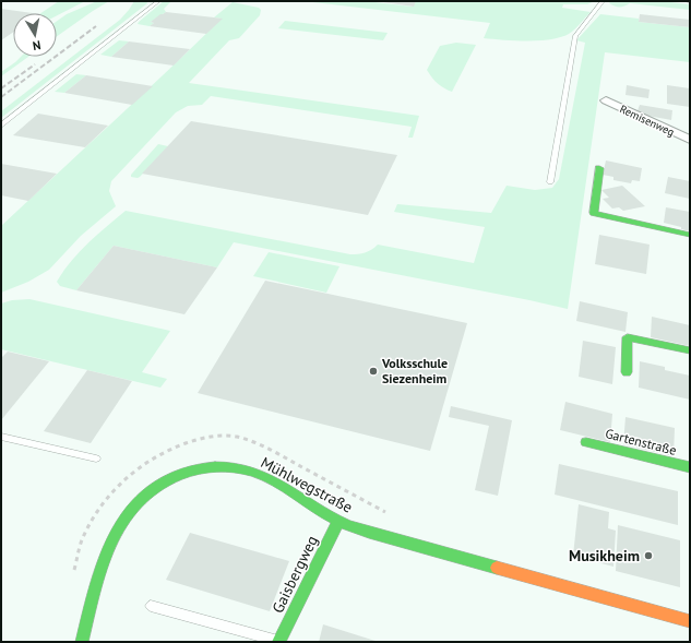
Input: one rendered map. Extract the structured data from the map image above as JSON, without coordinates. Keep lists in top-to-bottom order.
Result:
{
  "streets": {
    "street": [
      "Remisenweg",
      "Gartenstraße",
      "Mühlwegstraße",
      "Gaisbergweg"
    ]
  },
  "crossings": [
    ["Mühlwegstraße", "Gaisbergweg"]
  ],
  "places": ["Volksschule Siezenheim", "Musikheim"],
  "north": "bottom"
}
